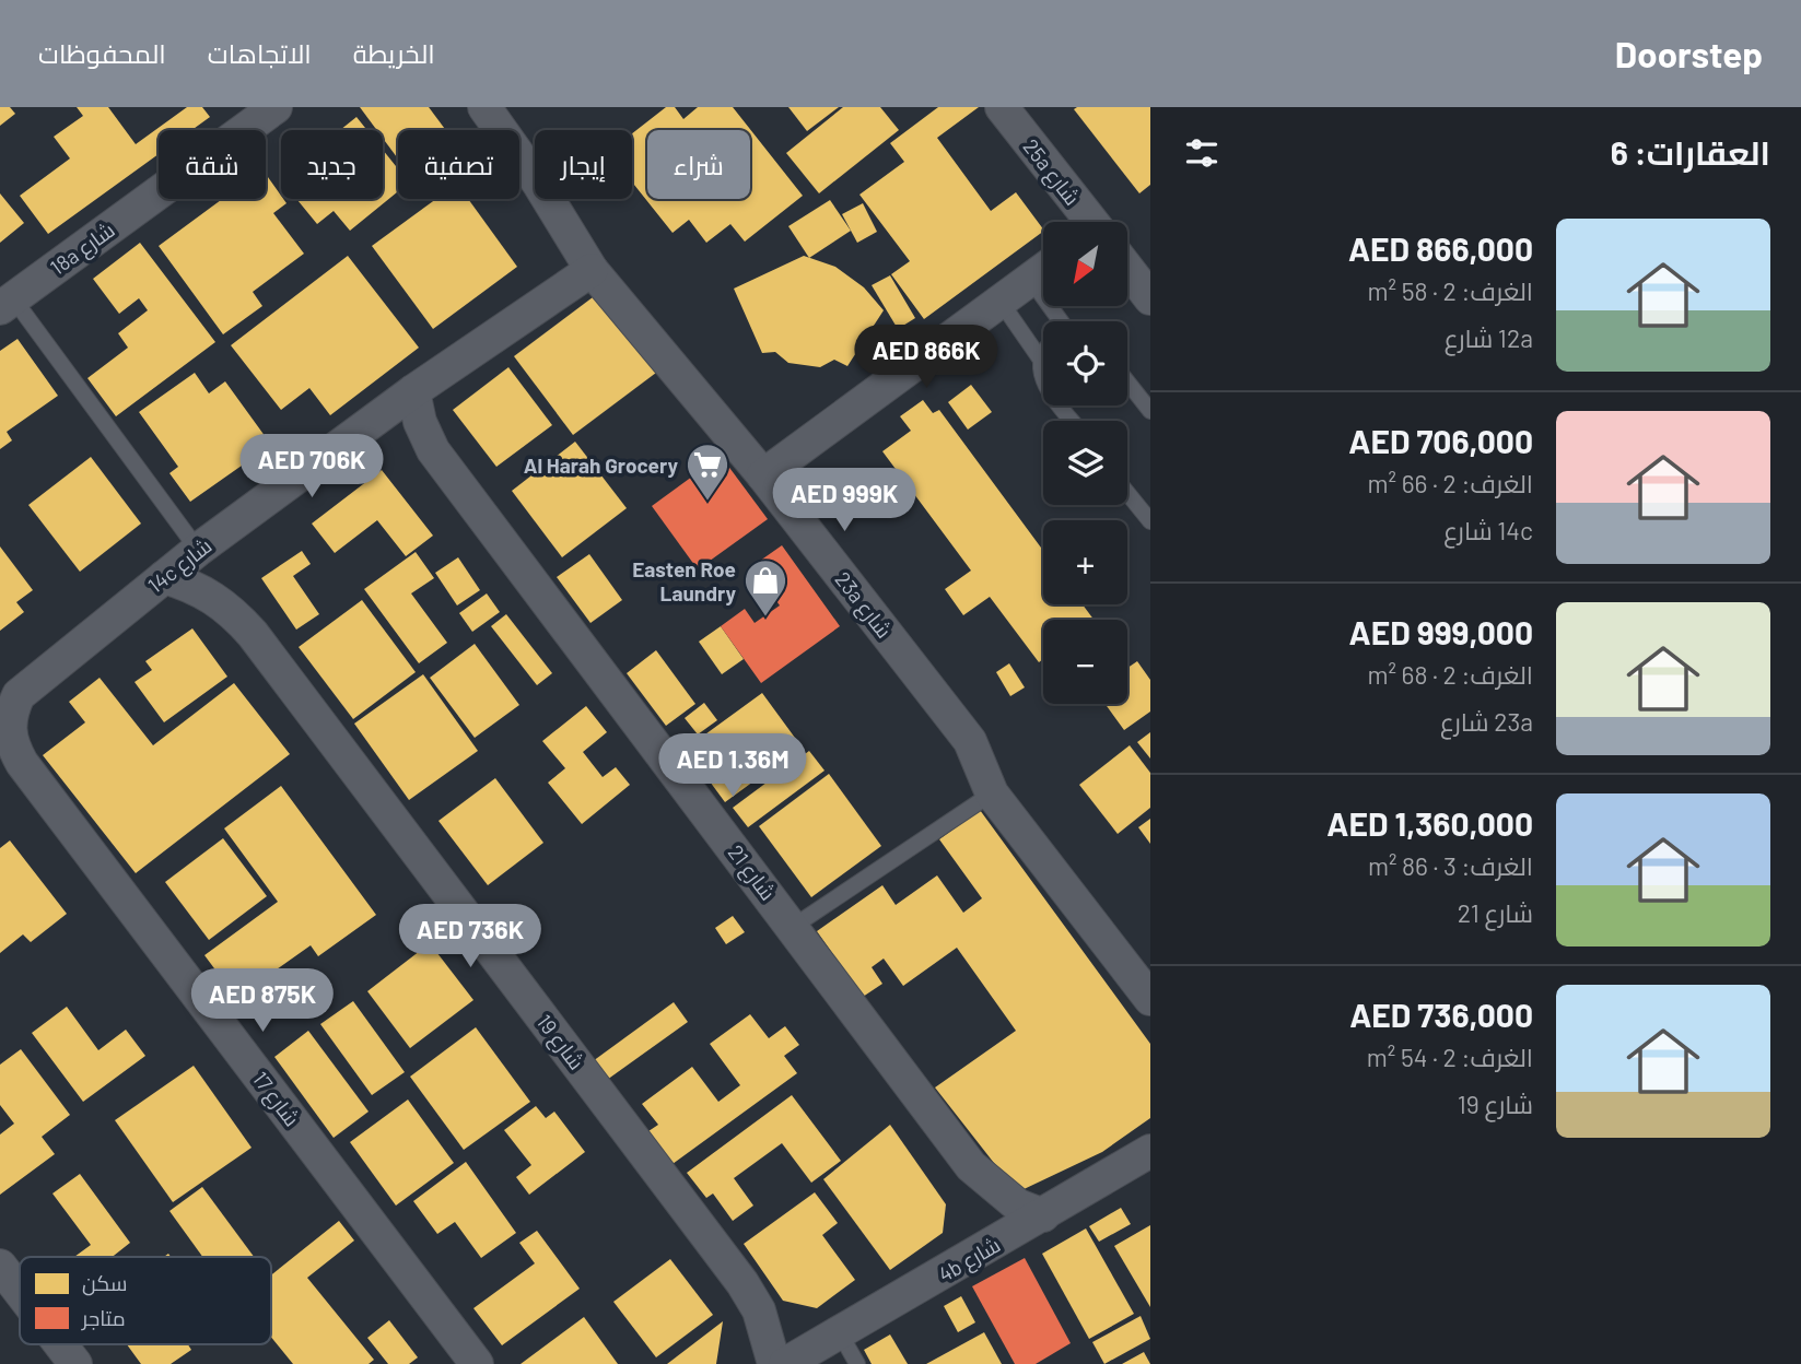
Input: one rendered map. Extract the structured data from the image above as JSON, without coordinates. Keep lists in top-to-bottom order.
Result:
{
  "streets": {
    "street": [
      "25a شارع",
      "18a شارع",
      "14c شارع",
      "23a شارع",
      "شارع 21",
      "شارع 19",
      "شارع 17",
      "4b شارع"
    ]
  },
  "crossings": [
    ["14c شارع", "23a شارع"],
    ["14c شارع", "شارع 21"],
    ["14c شارع", "شارع 19"],
    ["14c شارع", "شارع 17"],
    ["شارع 21", "4b شارع"]
  ],
  "places": {
    "supermarket": ["Al Harah Grocery"],
    "shop": ["Easten Roe Laundry"]
  },
  "legend": ["سكن", "متاجر"],
  "north": "bottom left",
  "page": {
    "header": "Doorstep",
    "nav": ["الخريطة", "الاتجاهات", "المحفوظات"],
    "heading": "العقارات: 6",
    "chip": [
      "شراء",
      "إيجار",
      "تصفية",
      "جديد",
      "شقة"
    ],
    "list": [
      {
        "name": "AED 866,000",
        "note": "الغرف: 2 · 58 m² · 12a شارع"
      },
      {
        "name": "AED 706,000",
        "note": "الغرف: 2 · 66 m² · 14c شارع"
      },
      {
        "name": "AED 999,000",
        "note": "الغرف: 2 · 68 m² · 23a شارع"
      },
      {
        "name": "AED 1,360,000",
        "note": "الغرف: 3 · 86 m² · شارع 21"
      },
      {
        "name": "AED 736,000",
        "note": "الغرف: 2 · 54 m² · شارع 19"
      }
    ],
    "map_buttons": ["+", "−"],
    "price": [
      "AED 866K",
      "AED 706K",
      "AED 999K",
      "AED 1.36M",
      "AED 736K",
      "AED 875K"
    ]
  }
}
